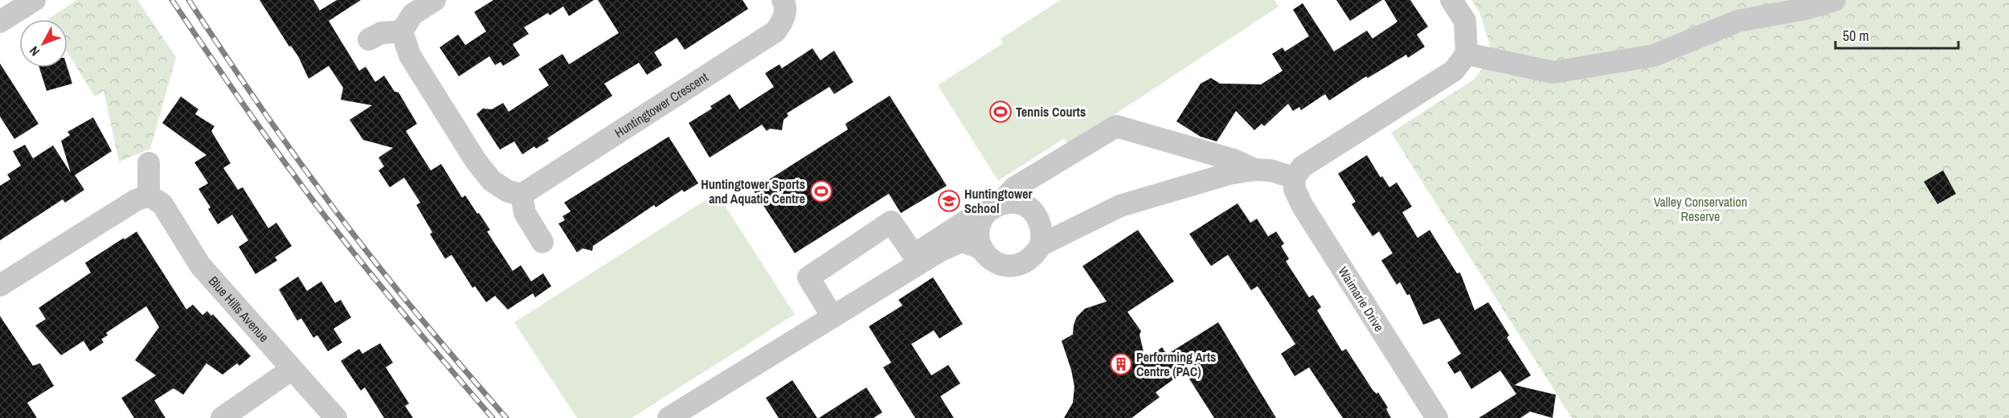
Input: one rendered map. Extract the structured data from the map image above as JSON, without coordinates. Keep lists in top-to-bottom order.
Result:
{
  "streets": {
    "street": ["Huntingtower Crescent", "Waimarie Drive", "Blue Hills Avenue"]
  },
  "parks": ["Valley Conservation Reserve"],
  "places": {
    "sports": ["Tennis Courts", "Huntingtower Sports and Aquatic Centre"],
    "school or university": ["Huntingtower School"],
    "building": ["Performing Arts Centre (PAC)"]
  },
  "scale_bar": "50 m",
  "north": "bottom left"
}
